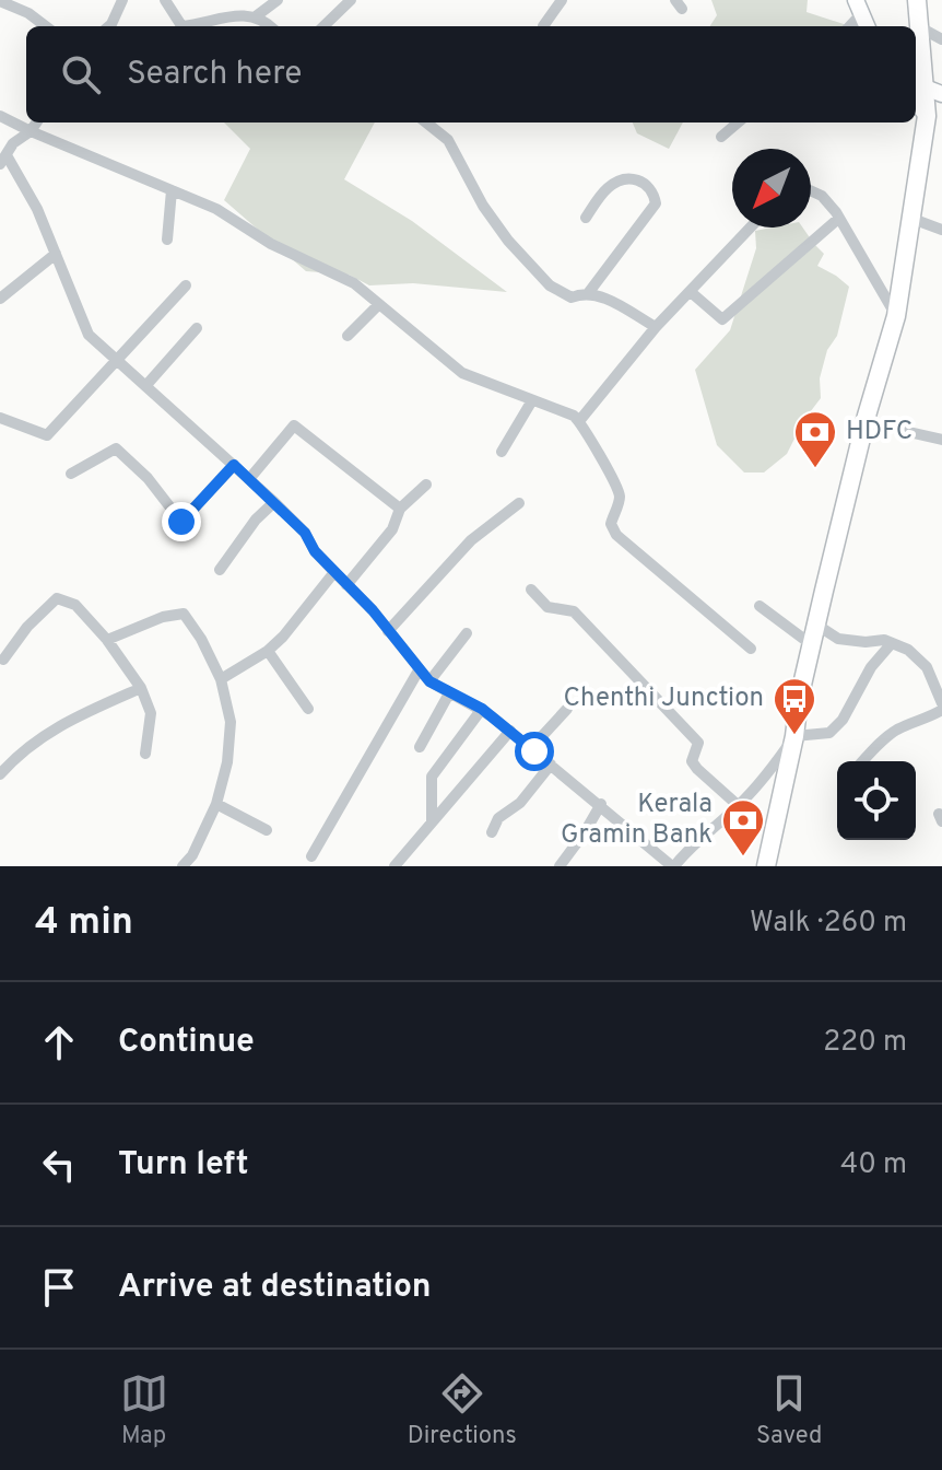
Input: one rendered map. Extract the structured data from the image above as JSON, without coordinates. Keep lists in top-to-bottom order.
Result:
{
  "places": {
    "bank": ["HDFC", "Kerala Gramin Bank"],
    "bus stop": ["Chenthi Junction"]
  },
  "north": "bottom left",
  "page": {
    "search": "Search here",
    "heading": ["4 min", "Walk · 260 m"],
    "list": [
      ["Continue", "220 m"],
      ["Turn left", "40 m"],
      "Arrive at destination"
    ],
    "nav": ["Map", "Directions", "Saved"]
  }
}
